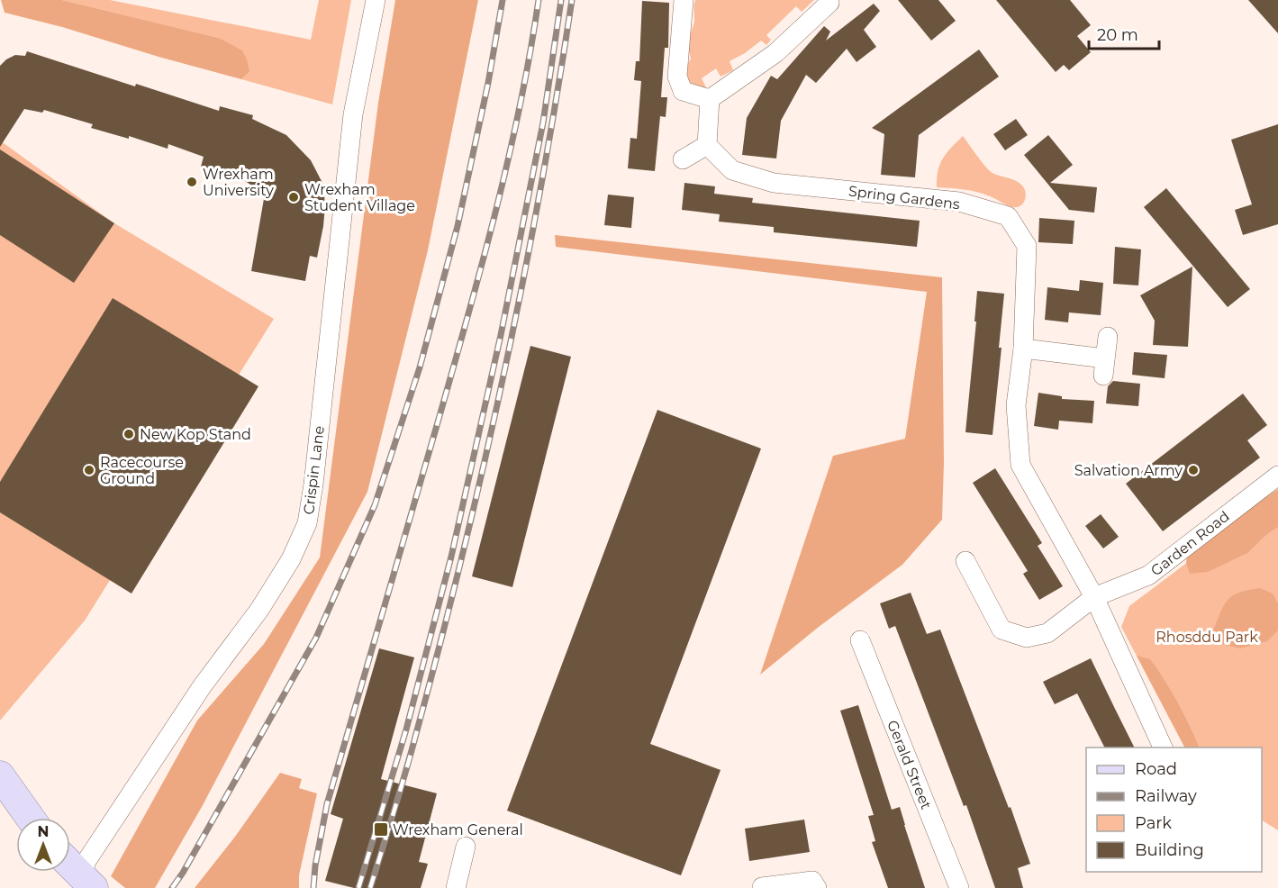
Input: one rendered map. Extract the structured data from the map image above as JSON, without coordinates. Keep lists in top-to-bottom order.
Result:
{
  "streets": {
    "street": [
      "Spring Gardens",
      "Crispin Lane",
      "Garden Road",
      "Gerald Street"
    ]
  },
  "crossings": [
    ["Spring Gardens", "Garden Road"]
  ],
  "parks": ["Rhosddu Park"],
  "places": {
    "other": [
      "Wrexham University",
      "Wrexham Student Village",
      "New Kop Stand",
      "Racecourse Ground",
      "Salvation Army"
    ],
    "transit": ["Wrexham General"]
  },
  "legend": [
    "Road",
    "Railway",
    "Park",
    "Building"
  ],
  "scale_bar": "20 m",
  "north": "top"
}
